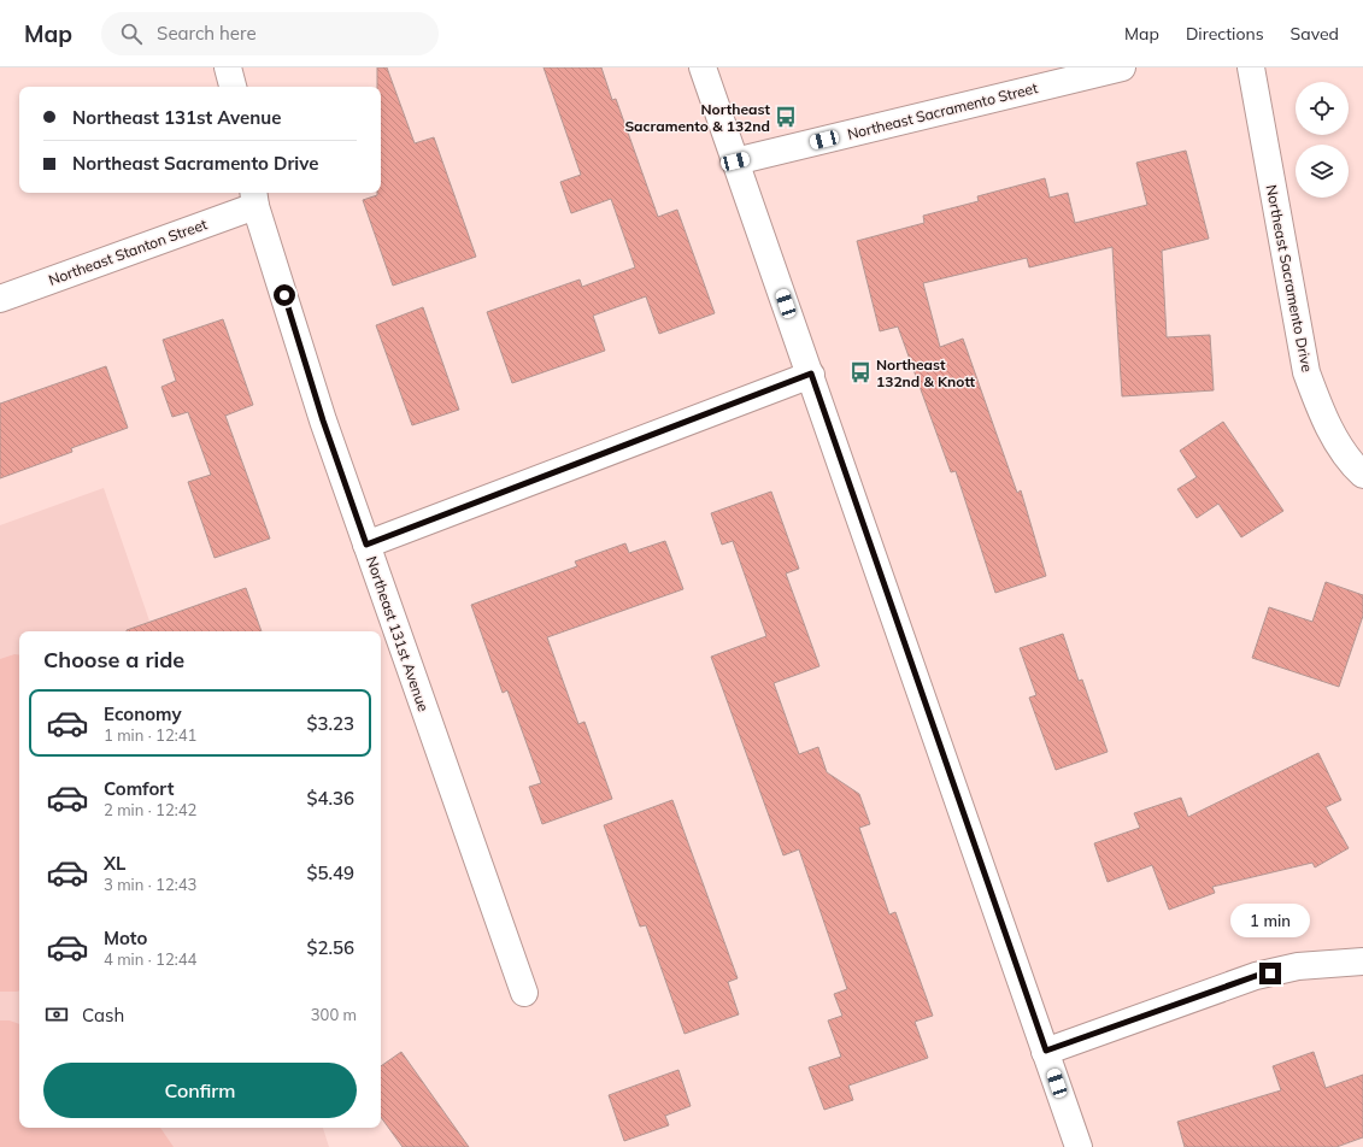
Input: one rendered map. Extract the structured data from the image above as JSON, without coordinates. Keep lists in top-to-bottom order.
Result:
{
  "streets": {
    "street": [
      "Northeast Sacramento Street",
      "Northeast Stanton Street",
      "Northeast Sacramento Drive",
      "Northeast 131st Avenue"
    ]
  },
  "crossings": [
    ["Northeast Stanton Street", "Northeast 131st Avenue"]
  ],
  "places": {
    "bus stop": ["Northeast Sacramento & 132nd", "Northeast 132nd & Knott"]
  },
  "page": {
    "header": "Map",
    "search": "Search here",
    "nav": ["Map", "Directions", "Saved"],
    "banner": ["Northeast 131st Avenue", "Northeast Sacramento Drive"],
    "heading": "Choose a ride",
    "list": [
      {
        "name": "Economy",
        "note": "1 min · 12:41",
        "value": "$3.23"
      },
      {
        "name": "Comfort",
        "note": "2 min · 12:42",
        "value": "$4.36"
      },
      {
        "name": "XL",
        "note": "3 min · 12:43",
        "value": "$5.49"
      },
      {
        "name": "Moto",
        "note": "4 min · 12:44",
        "value": "$2.56"
      }
    ],
    "bubble": "1 min",
    "pay": ["Cash", "300 m"],
    "buttons": "Confirm"
  }
}
